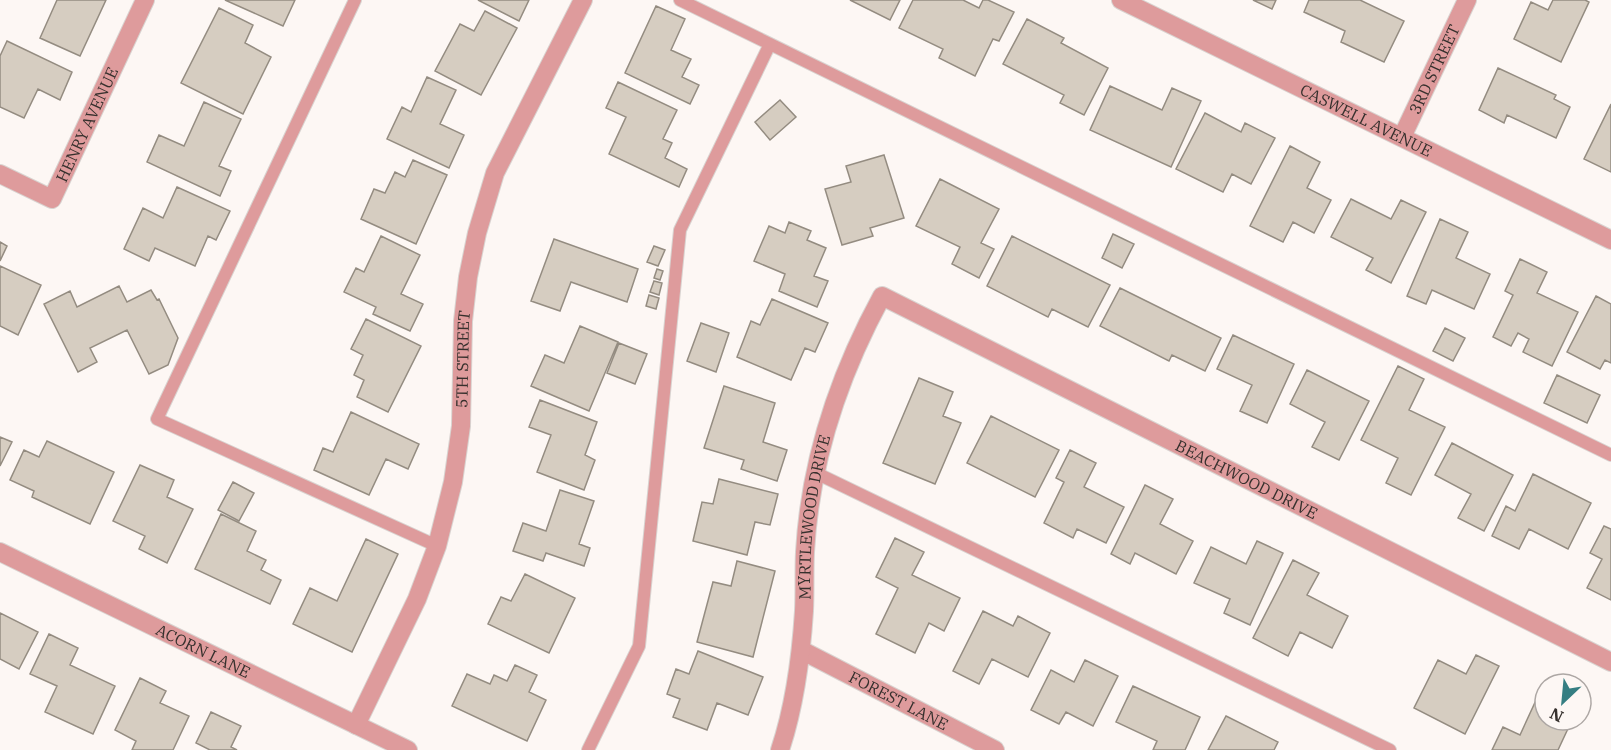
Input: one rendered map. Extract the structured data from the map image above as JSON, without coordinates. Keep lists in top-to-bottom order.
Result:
{
  "streets": {
    "street": [
      "3RD STREET",
      "CASWELL AVENUE",
      "HENRY AVENUE",
      "5TH STREET",
      "BEACHWOOD DRIVE",
      "MYRTLEWOOD DRIVE",
      "ACORN LANE",
      "FOREST LANE"
    ]
  },
  "crossings": [
    ["3RD STREET", "CASWELL AVENUE"],
    ["5TH STREET", "ACORN LANE"],
    ["BEACHWOOD DRIVE", "MYRTLEWOOD DRIVE"],
    ["MYRTLEWOOD DRIVE", "FOREST LANE"]
  ],
  "north": "bottom left"
}
